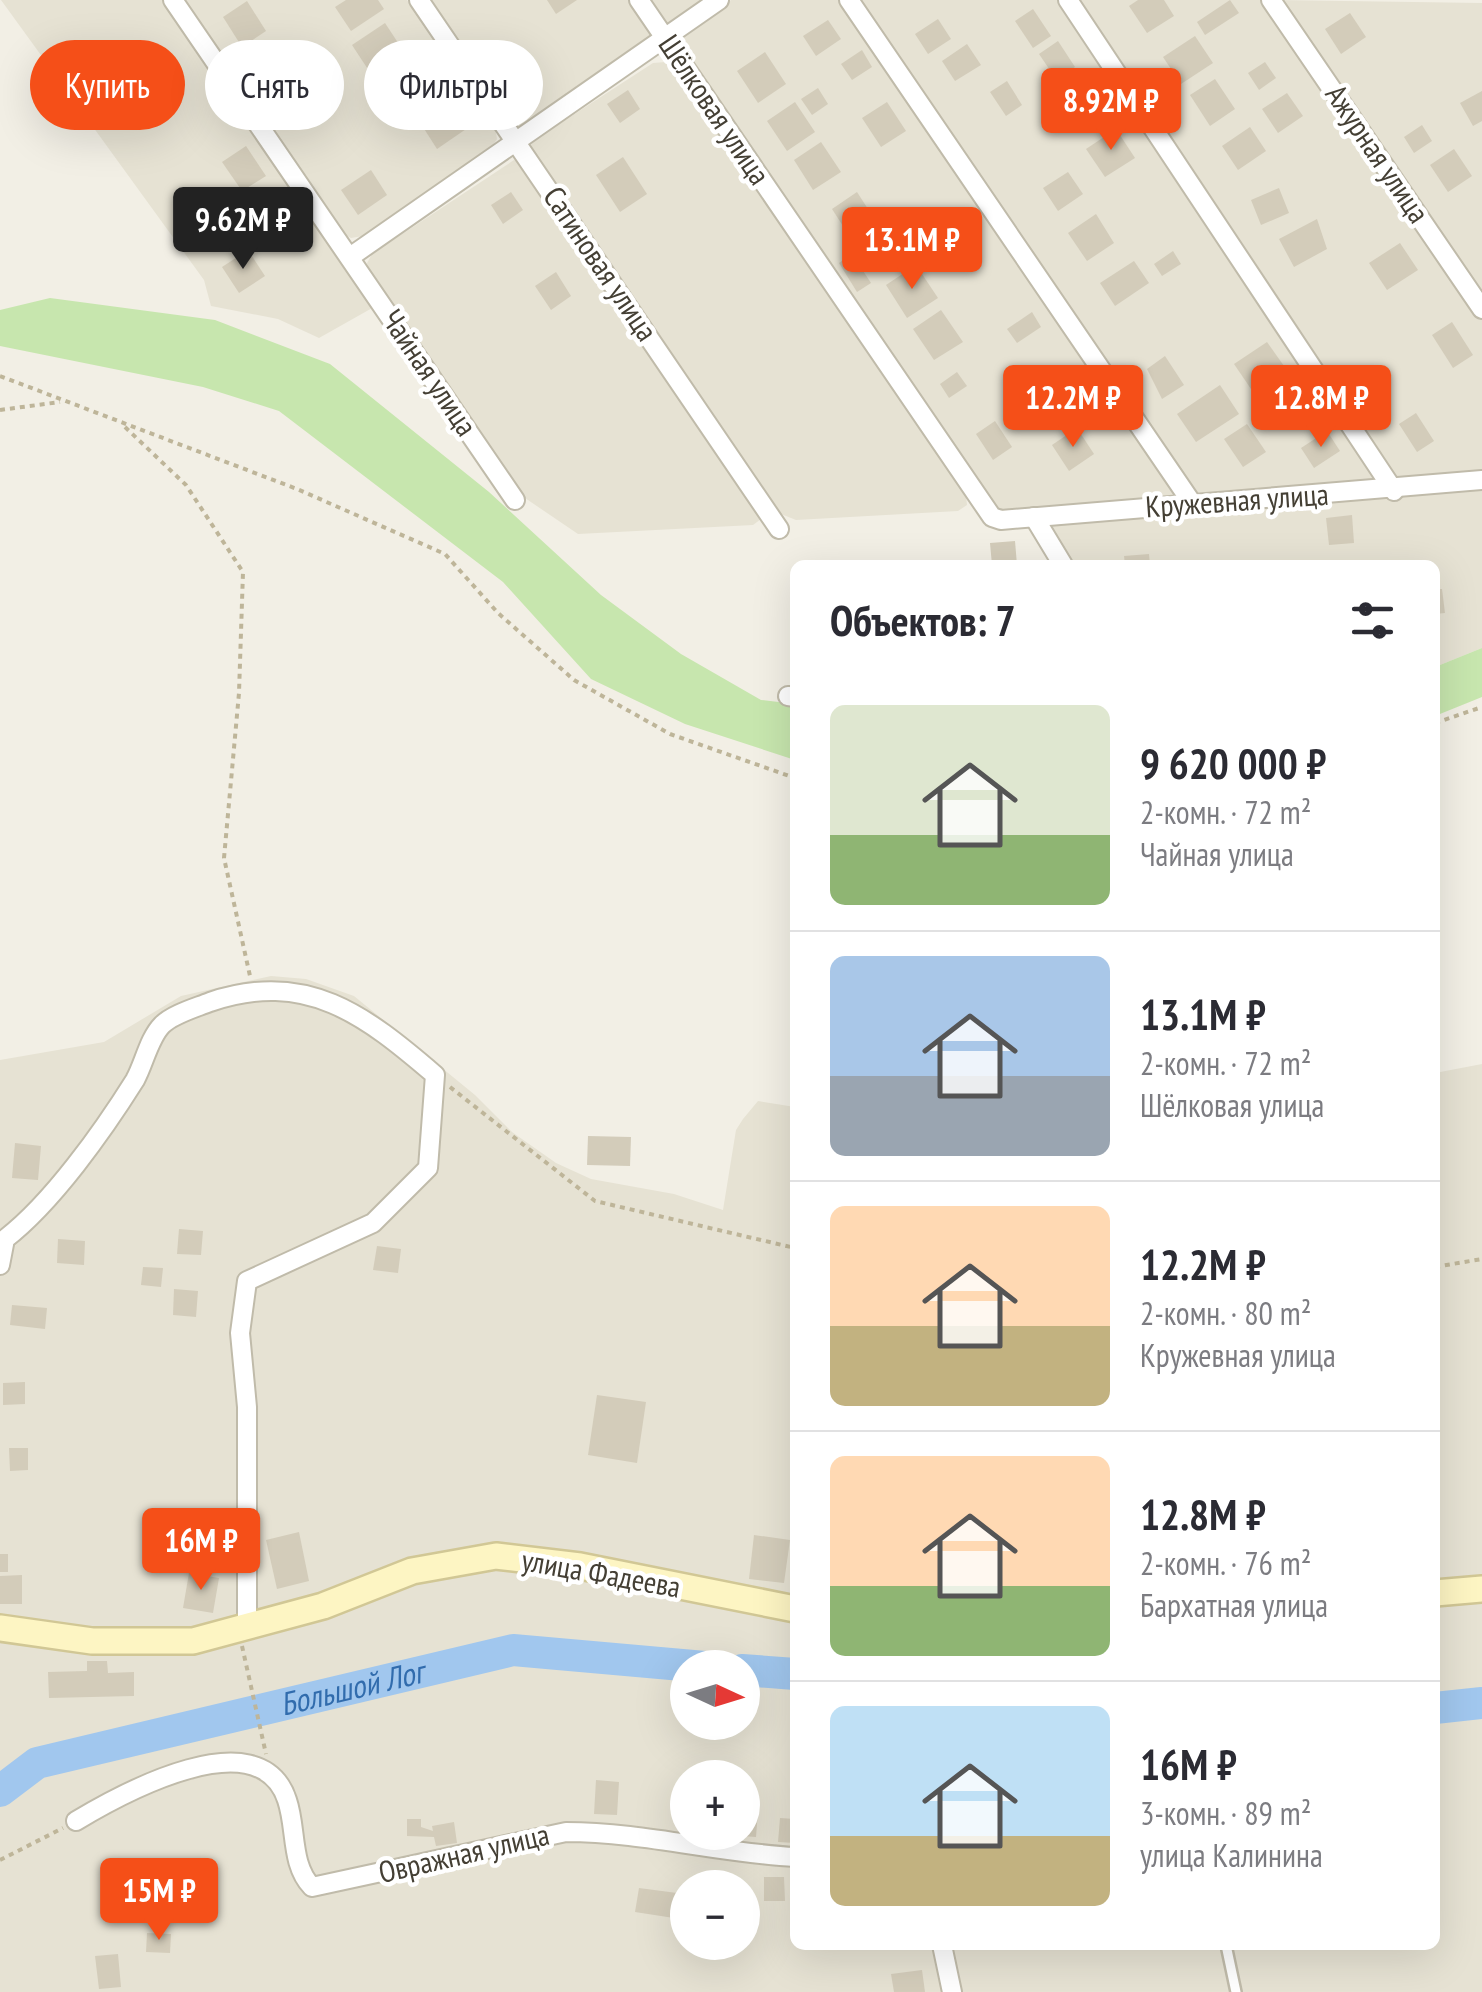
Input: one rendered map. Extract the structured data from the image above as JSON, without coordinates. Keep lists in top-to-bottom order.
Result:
{
  "streets": {
    "street": [
      "Шёлковая улица",
      "Ажурная улица",
      "Сатиновая улица",
      "Чайная улица",
      "Кружевная улица",
      "улица Фадеева",
      "Овражная улица"
    ]
  },
  "crossings": [
    ["Шёлковая улица", "Кружевная улица"]
  ],
  "water": ["Большой Лог"],
  "north": "right",
  "page": {
    "chip": ["Купить", "Снять", "Фильтры"],
    "price": [
      "8.92M ₽",
      "9.62M ₽",
      "13.1M ₽",
      "12.2M ₽",
      "12.8M ₽",
      "16M ₽",
      "15M ₽"
    ],
    "heading": "Объектов: 7",
    "list": [
      {
        "name": "9 620 000 ₽",
        "note": "2-комн. · 72 m² · Чайная улица"
      },
      {
        "name": "13.1M ₽",
        "note": "2-комн. · 72 m² · Шёлковая улица"
      },
      {
        "name": "12.2M ₽",
        "note": "2-комн. · 80 m² · Кружевная улица"
      },
      {
        "name": "12.8M ₽",
        "note": "2-комн. · 76 m² · Бархатная улица"
      },
      {
        "name": "16M ₽",
        "note": "3-комн. · 89 m² · улица Калинина"
      }
    ],
    "map_buttons": ["+", "−"]
  }
}
